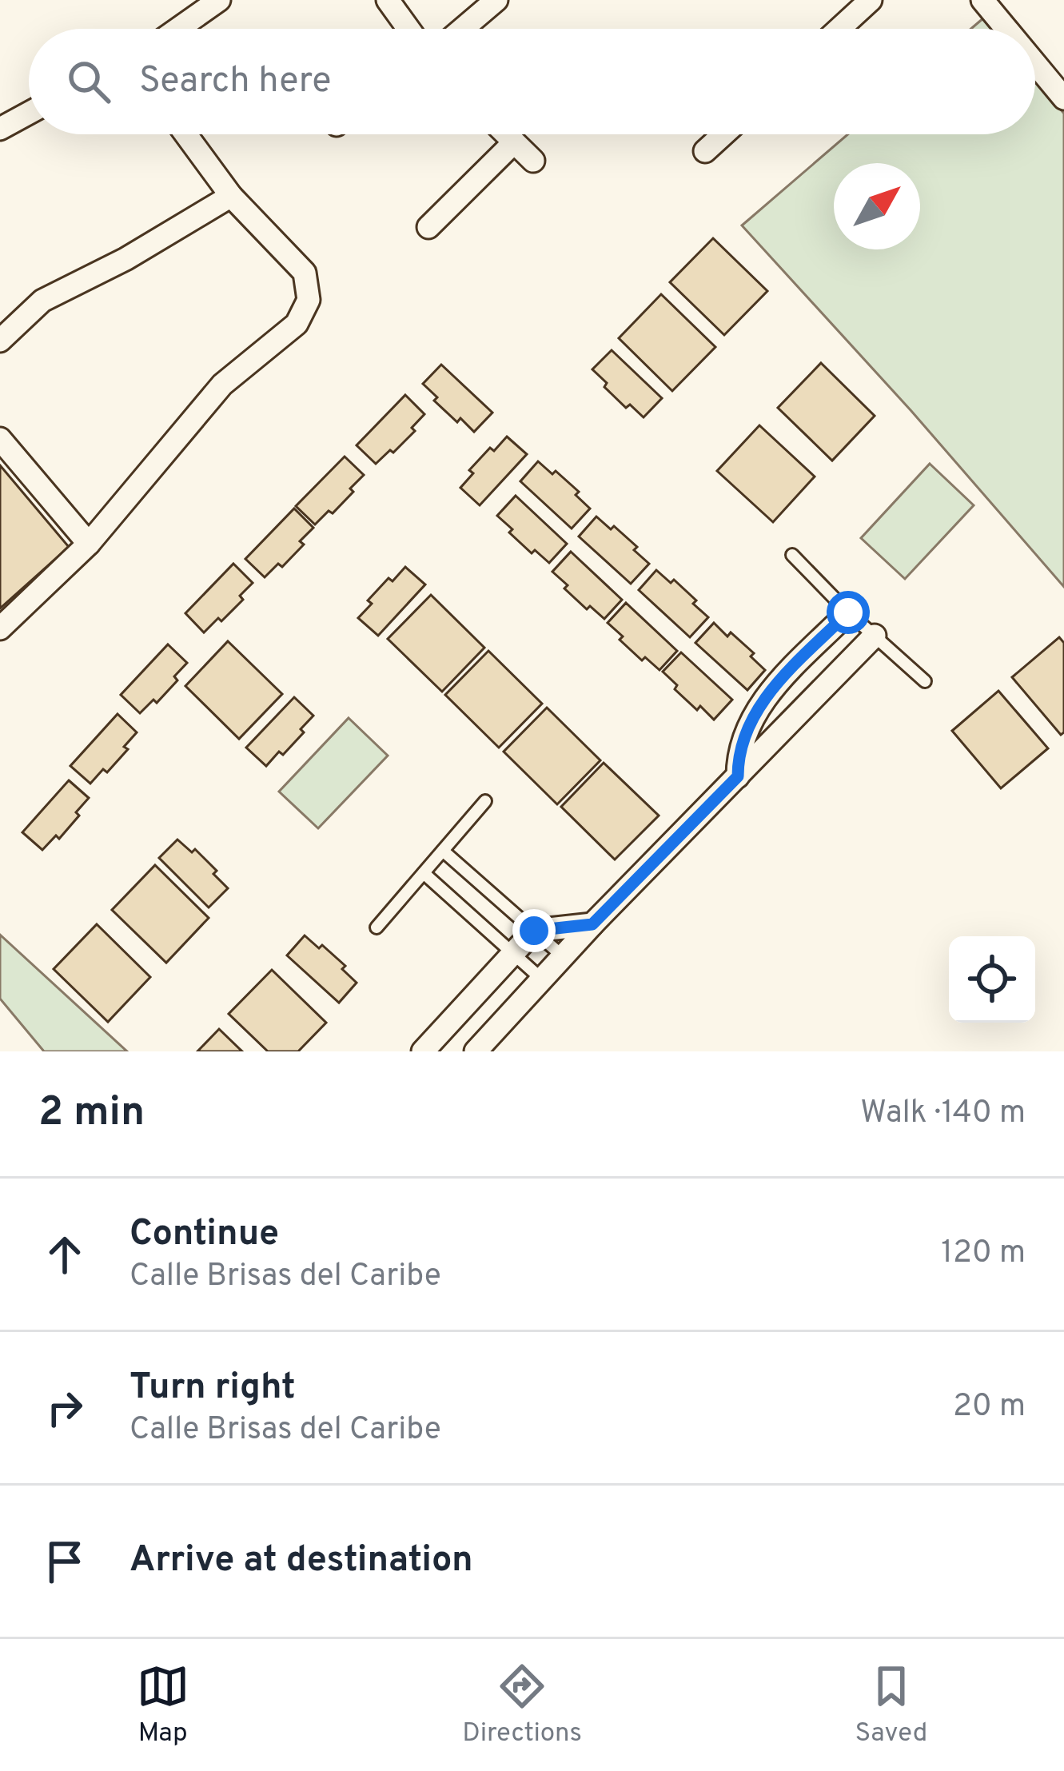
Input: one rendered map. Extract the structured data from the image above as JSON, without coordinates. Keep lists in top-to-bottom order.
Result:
{
  "north": "top right",
  "page": {
    "search": "Search here",
    "heading": ["2 min", "Walk · 140 m"],
    "list": [
      ["Continue", "Calle Brisas del Caribe", "120 m"],
      ["Turn right", "Calle Brisas del Caribe", "20 m"],
      "Arrive at destination"
    ],
    "nav": ["Map", "Directions", "Saved"]
  }
}
